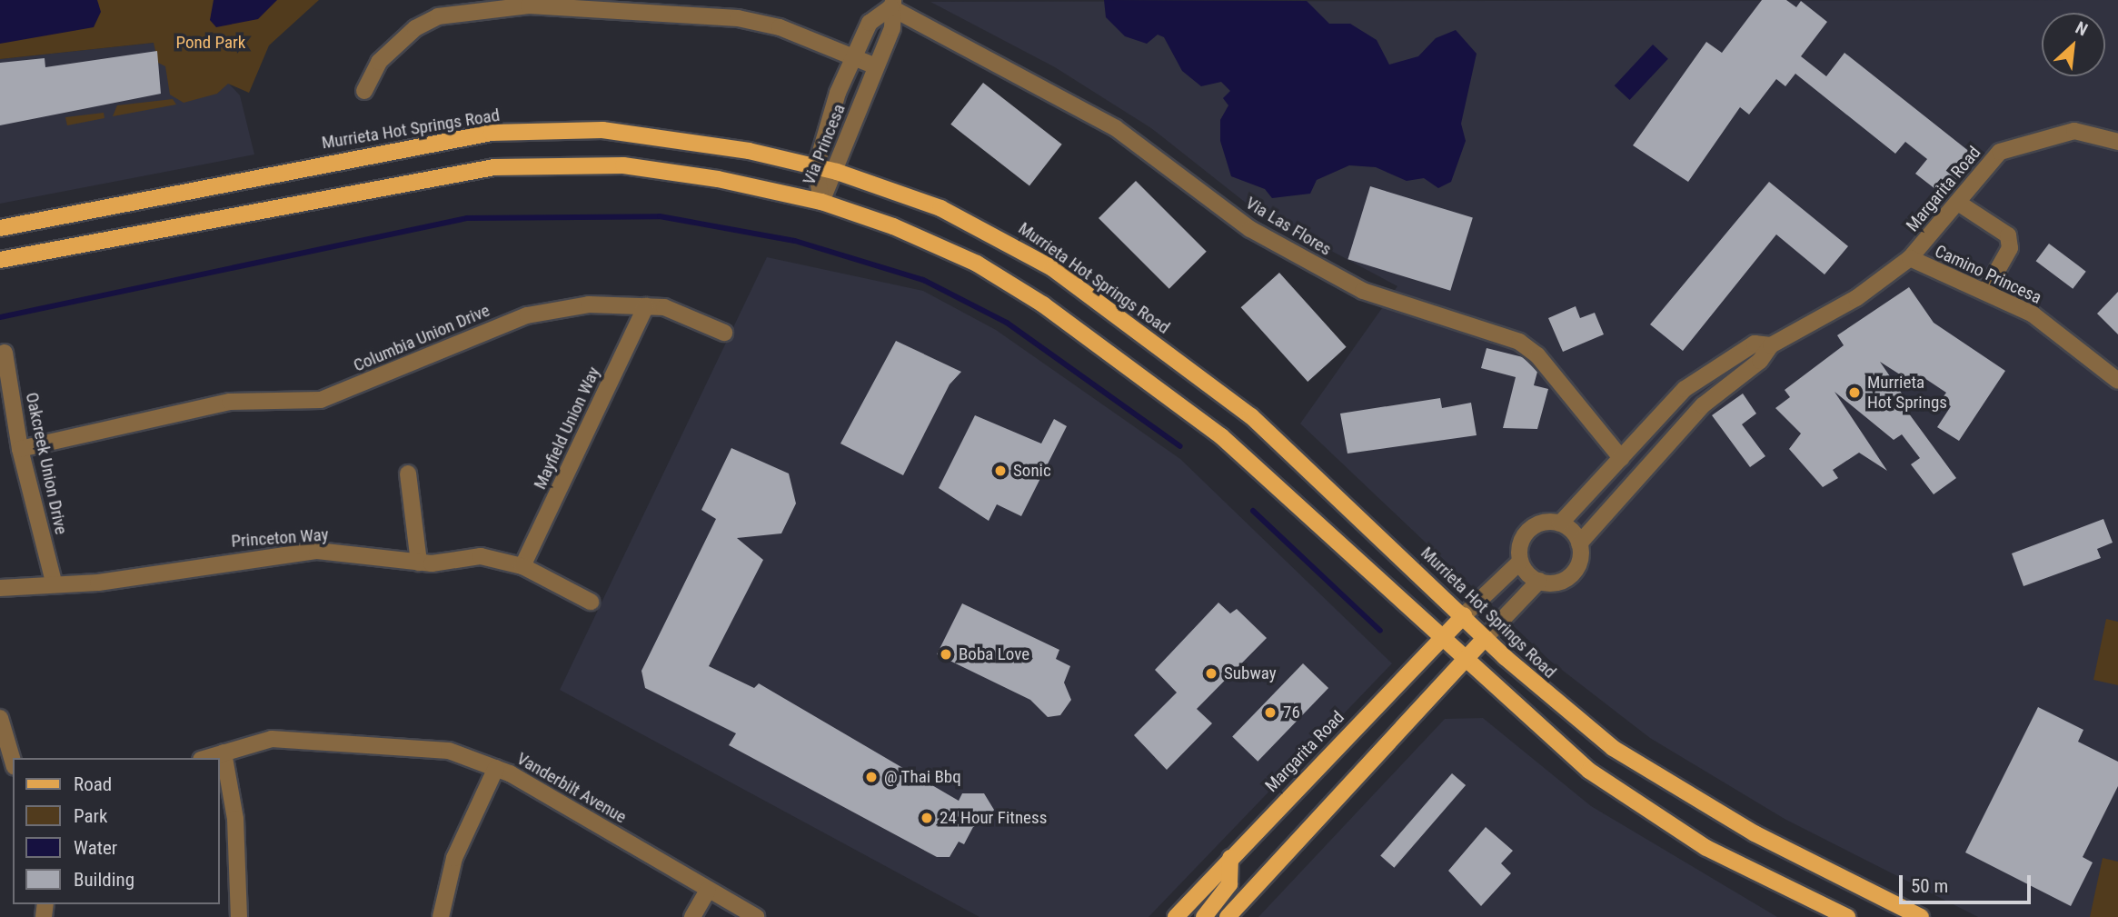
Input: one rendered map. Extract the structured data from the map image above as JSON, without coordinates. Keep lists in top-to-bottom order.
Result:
{
  "streets": {
    "main road": ["Murrieta Hot Springs Road", "Margarita Road"],
    "street": [
      "Via Princesa",
      "Via Las Flores",
      "Camino Princesa",
      "Columbia Union Drive",
      "Mayfield Union Way",
      "Oakcreek Union Drive",
      "Princeton Way",
      "Vanderbilt Avenue"
    ]
  },
  "crossings": [
    ["Murrieta Hot Springs Road", "Via Princesa"],
    ["Murrieta Hot Springs Road", "Margarita Road"],
    ["Via Princesa", "Via Las Flores"],
    ["Margarita Road", "Camino Princesa"],
    ["Via Las Flores", "Camino Princesa"],
    ["Columbia Union Drive", "Mayfield Union Way"],
    ["Columbia Union Drive", "Oakcreek Union Drive"],
    ["Mayfield Union Way", "Princeton Way"],
    ["Oakcreek Union Drive", "Princeton Way"]
  ],
  "parks": ["Pond Park"],
  "places": [
    "Murrieta Hot Springs",
    "Sonic",
    "Boba Love",
    "Subway",
    "76",
    "@ Thai Bbq",
    "24 Hour Fitness"
  ],
  "legend": [
    "Road",
    "Park",
    "Water",
    "Building"
  ],
  "scale_bar": "50 m",
  "north": "top right"
}
